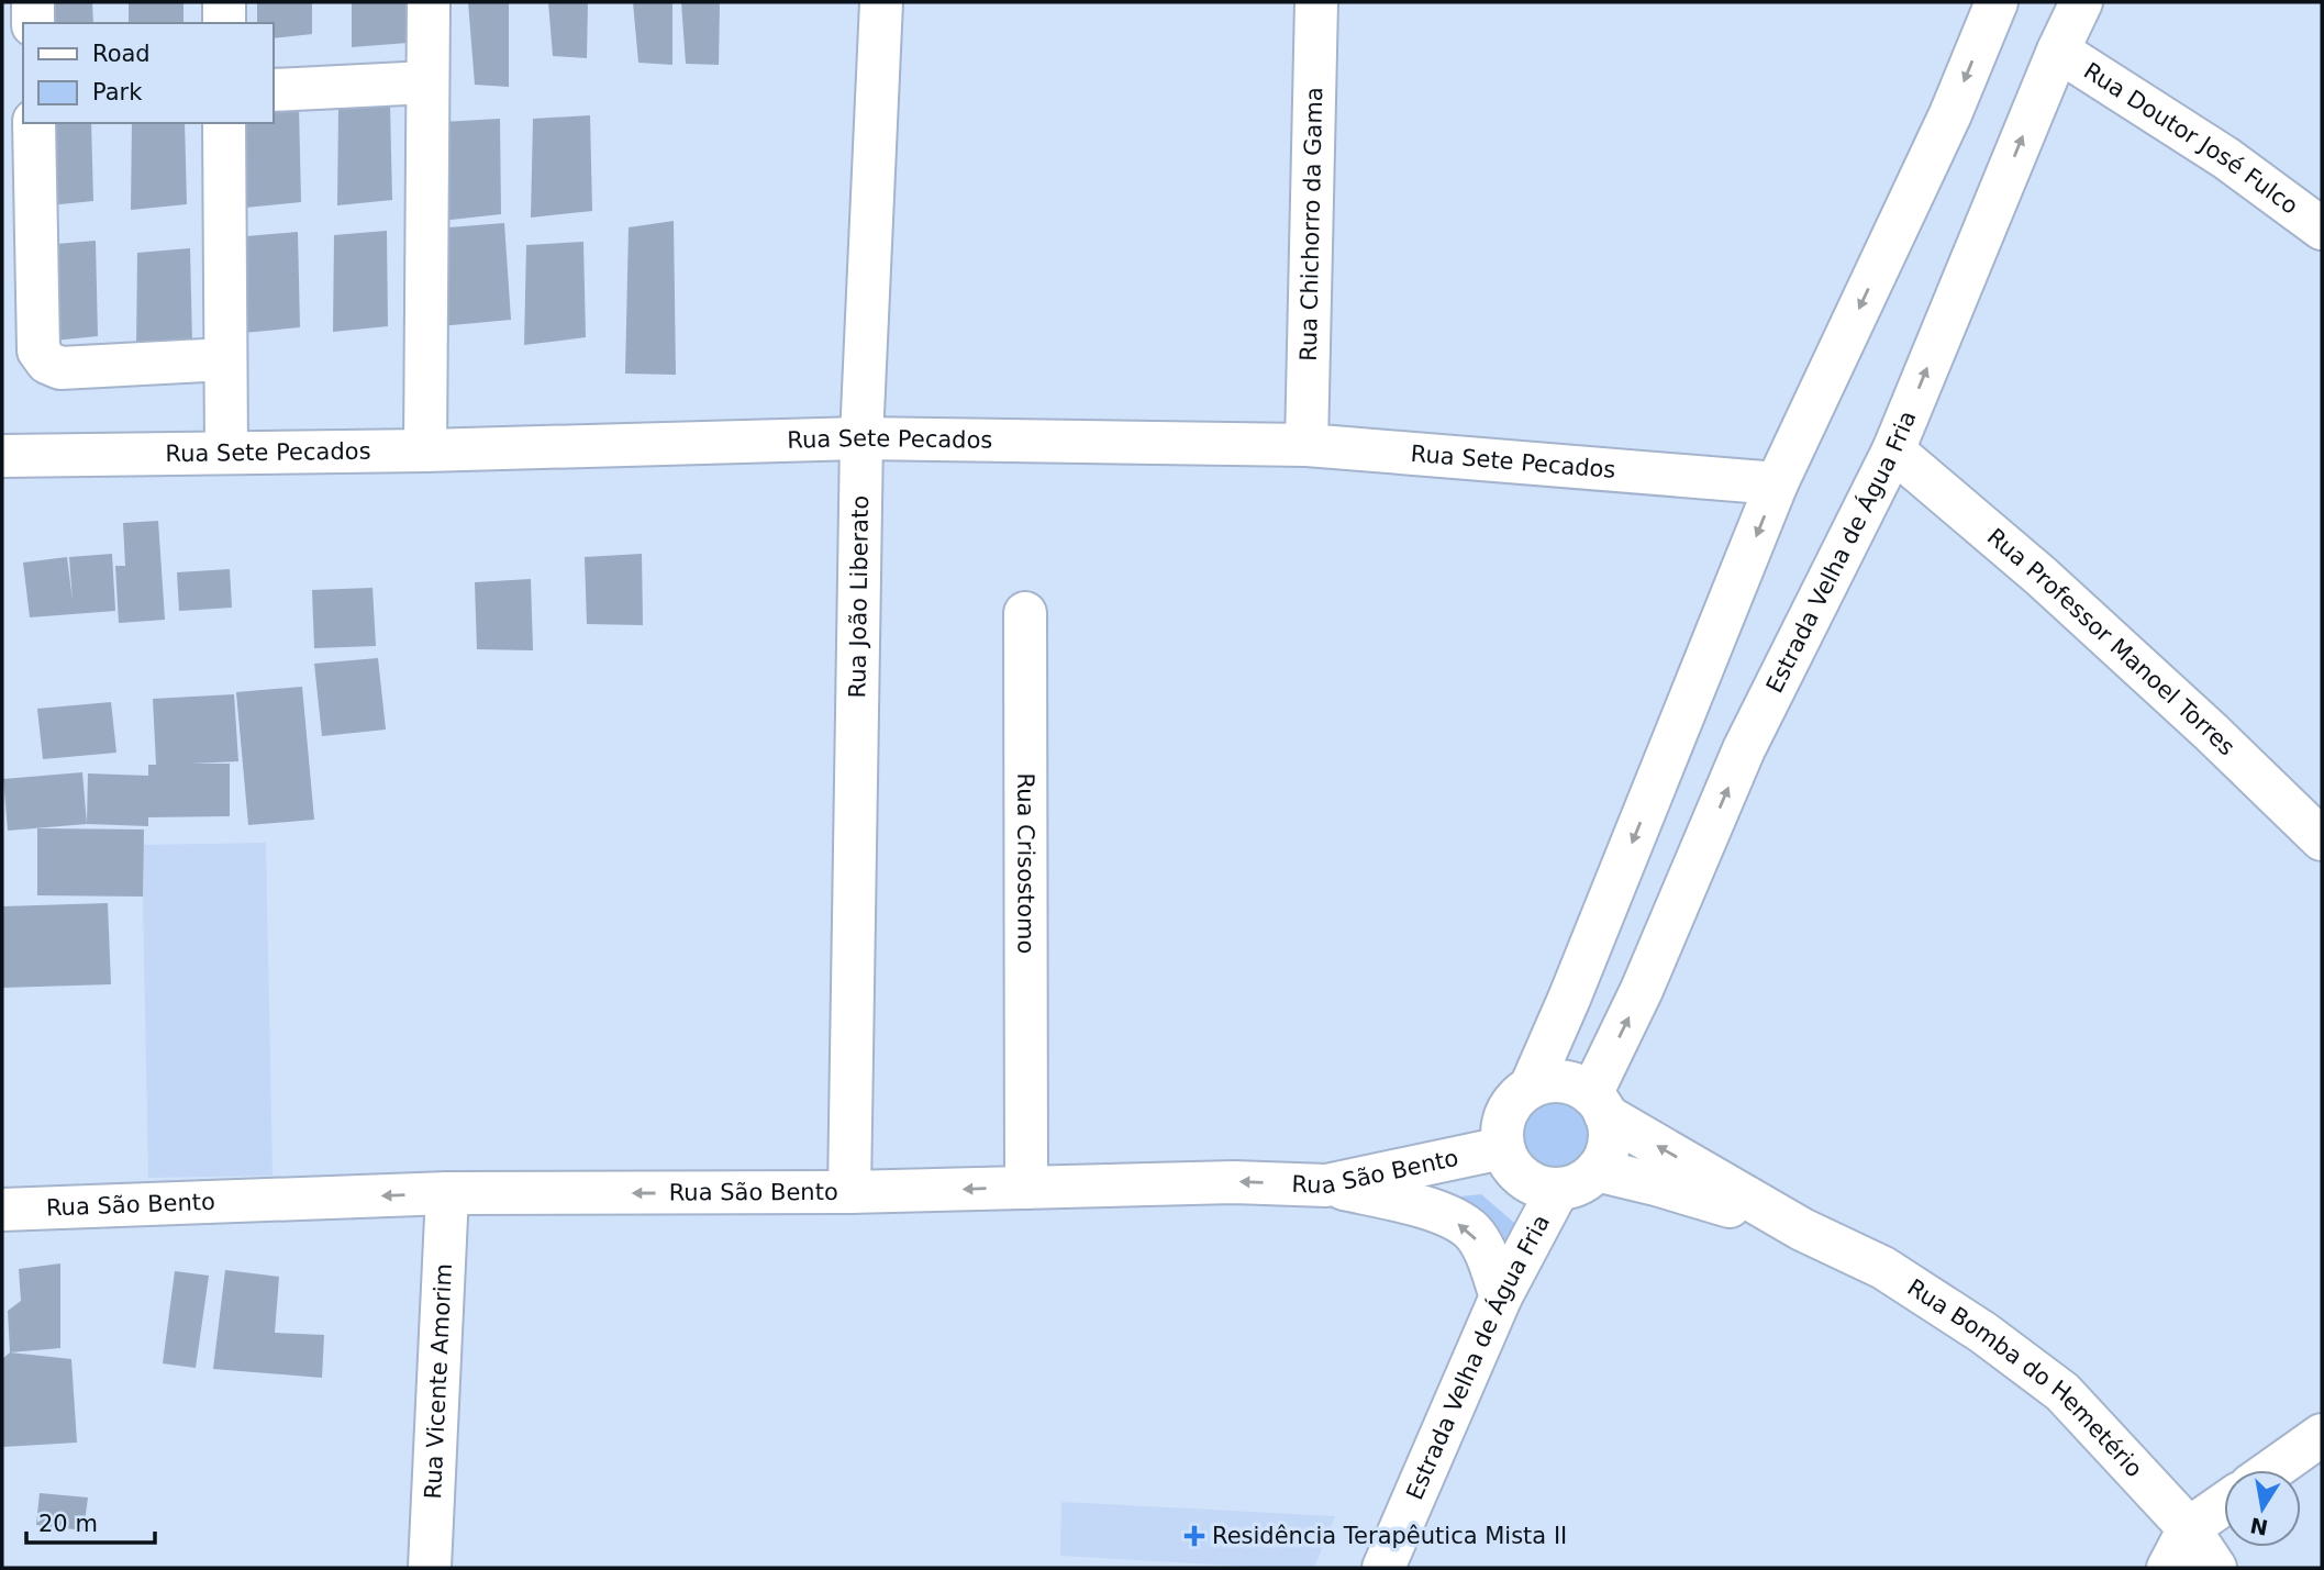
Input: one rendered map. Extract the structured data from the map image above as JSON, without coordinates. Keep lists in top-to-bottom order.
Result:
{
  "streets": {
    "main road": [
      "Rua Doutor José Fulco",
      "Rua Chichorro da Gama",
      "Rua Sete Pecados",
      "Estrada Velha de Água Fria",
      "Rua João Liberato",
      "Rua Professor Manoel Torres",
      "Rua Crisostomo",
      "Rua São Bento",
      "Rua Bomba do Hemetério",
      "Rua Vicente Amorim"
    ]
  },
  "crossings": [
    ["Rua Doutor José Fulco", "Estrada Velha de Água Fria"],
    ["Rua Chichorro da Gama", "Rua Sete Pecados"],
    ["Rua Sete Pecados", "Rua João Liberato"],
    ["Estrada Velha de Água Fria", "Rua Professor Manoel Torres"],
    ["Estrada Velha de Água Fria", "Rua São Bento"],
    ["Estrada Velha de Água Fria", "Rua Bomba do Hemetério"],
    ["Rua João Liberato", "Rua São Bento"],
    ["Rua Crisostomo", "Rua São Bento"],
    ["Rua São Bento", "Rua Bomba do Hemetério"],
    ["Rua São Bento", "Rua Vicente Amorim"]
  ],
  "one_way": ["Rua São Bento"],
  "places": {
    "health": ["Residência Terapêutica Mista II"]
  },
  "legend": ["Road", "Park"],
  "scale_bar": "20 m",
  "north": "bottom"
}
